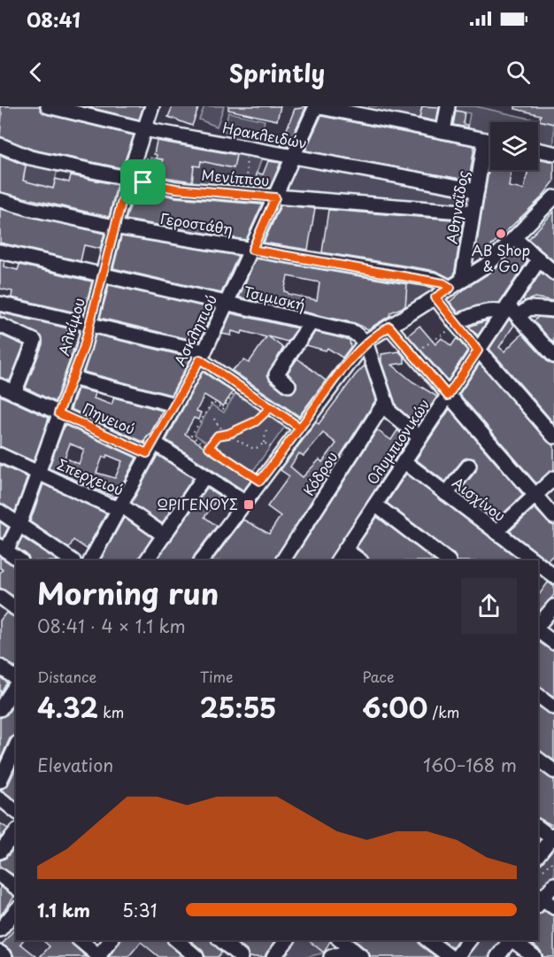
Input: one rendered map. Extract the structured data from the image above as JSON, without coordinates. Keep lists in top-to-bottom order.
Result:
{
  "streets": {
    "street": [
      "Ηρακλειδών",
      "Μενίππου",
      "Αθηναΐδος",
      "Γεροστάθη",
      "Τσιμισκή",
      "Αλκίμου",
      "Ασκληπιού",
      "Πηνειού",
      "Ολυμπιονικών",
      "Κόδρου",
      "Σπερχειού",
      "Αισχίνου"
    ]
  },
  "crossings": [
    ["Ηρακλειδών", "Αθηναΐδος"],
    ["Ηρακλειδών", "Αλκίμου"],
    ["Ηρακλειδών", "Ασκληπιού"],
    ["Μενίππου", "Αθηναΐδος"],
    ["Μενίππου", "Αλκίμου"],
    ["Μενίππου", "Ασκληπιού"],
    ["Αθηναΐδος", "Γεροστάθη"],
    ["Γεροστάθη", "Αλκίμου"],
    ["Γεροστάθη", "Ασκληπιού"],
    ["Τσιμισκή", "Αλκίμου"],
    ["Τσιμισκή", "Ασκληπιού"],
    ["Αλκίμου", "Πηνειού"],
    ["Αλκίμου", "Σπερχειού"],
    ["Ασκληπιού", "Πηνειού"],
    ["Ασκληπιού", "Σπερχειού"],
    ["Ολυμπιονικών", "Αισχίνου"]
  ],
  "places": {
    "other": ["AB Shop & Go"],
    "transit": ["ΩΡΙΓΕΝΟΥΣ"]
  },
  "page": {
    "status": "08:41",
    "header": "Sprintly",
    "heading": ["Morning run", "08:41 · 4 × 1.1 km"],
    "stats": [
      ["Distance", "4.32 km"],
      ["Time", "25:55"],
      ["Pace", "6:00 /km"]
    ],
    "chart": ["Elevation", "160–168 m"],
    "list": [
      {
        "name": "1.1 km",
        "note": "5:31"
      }
    ]
  }
}
